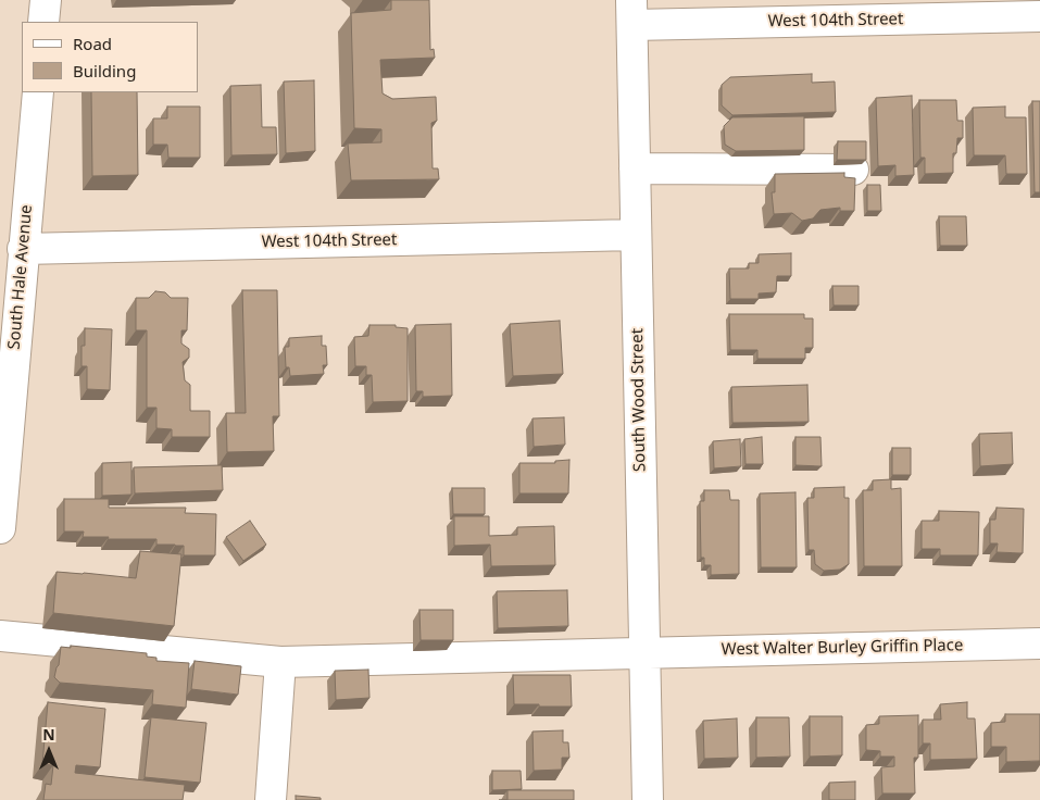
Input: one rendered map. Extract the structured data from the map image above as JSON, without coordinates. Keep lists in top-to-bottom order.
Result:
{
  "streets": {
    "street": [
      "West 104th Street",
      "South Hale Avenue",
      "South Wood Street",
      "West Walter Burley Griffin Place"
    ]
  },
  "crossings": [
    ["West 104th Street", "South Hale Avenue"],
    ["West 104th Street", "South Wood Street"],
    ["South Wood Street", "West Walter Burley Griffin Place"]
  ],
  "legend": ["Road", "Building"],
  "north": "top"
}
